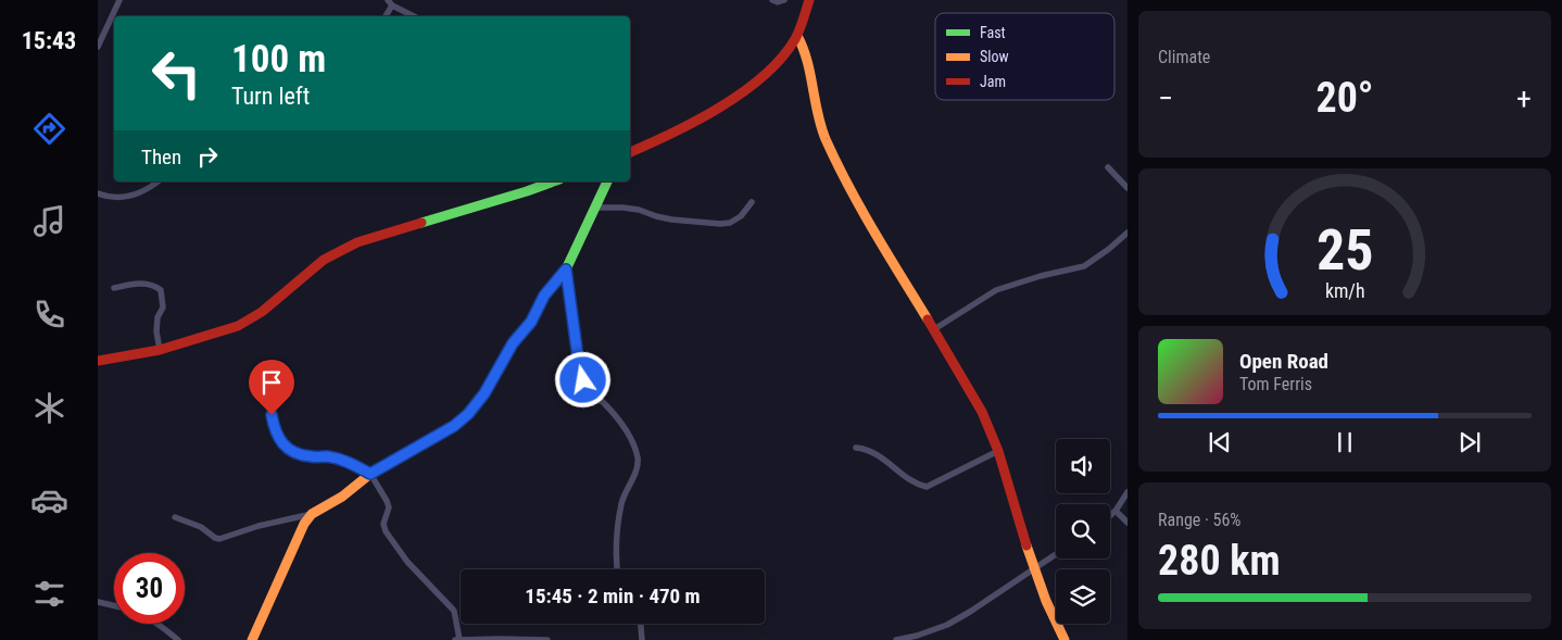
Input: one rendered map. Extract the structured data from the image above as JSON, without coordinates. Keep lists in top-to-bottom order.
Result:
{
  "legend": ["Fast", "Slow", "Jam"],
  "page": {
    "tabs": "15:43",
    "tile": [
      "Climate",
      ["Range · 56%", "280 km"]
    ],
    "turn": ["100 m", "Turn left"],
    "heat": ["−", "20°", "+"],
    "then": "Then",
    "song": ["Open Road", "Tom Ferris"],
    "limit": "30",
    "trip": "15:45 · 2 min · 470 m",
    "gauge": ["25", "km/h"]
  }
}
